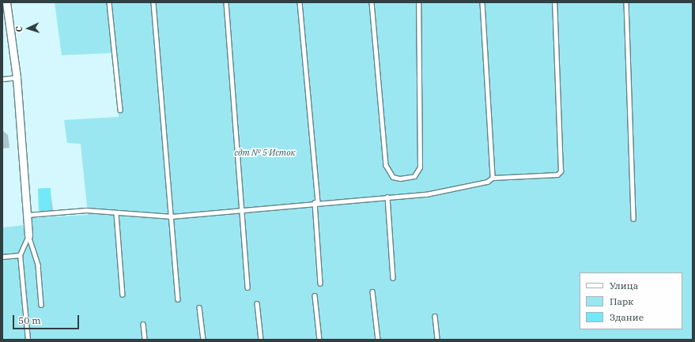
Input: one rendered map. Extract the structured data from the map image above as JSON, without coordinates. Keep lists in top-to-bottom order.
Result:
{
  "parks": ["сдт № 5 Исток"],
  "legend": ["Улица", "Парк", "Здание"],
  "scale_bar": "50 m",
  "north": "left"
}
